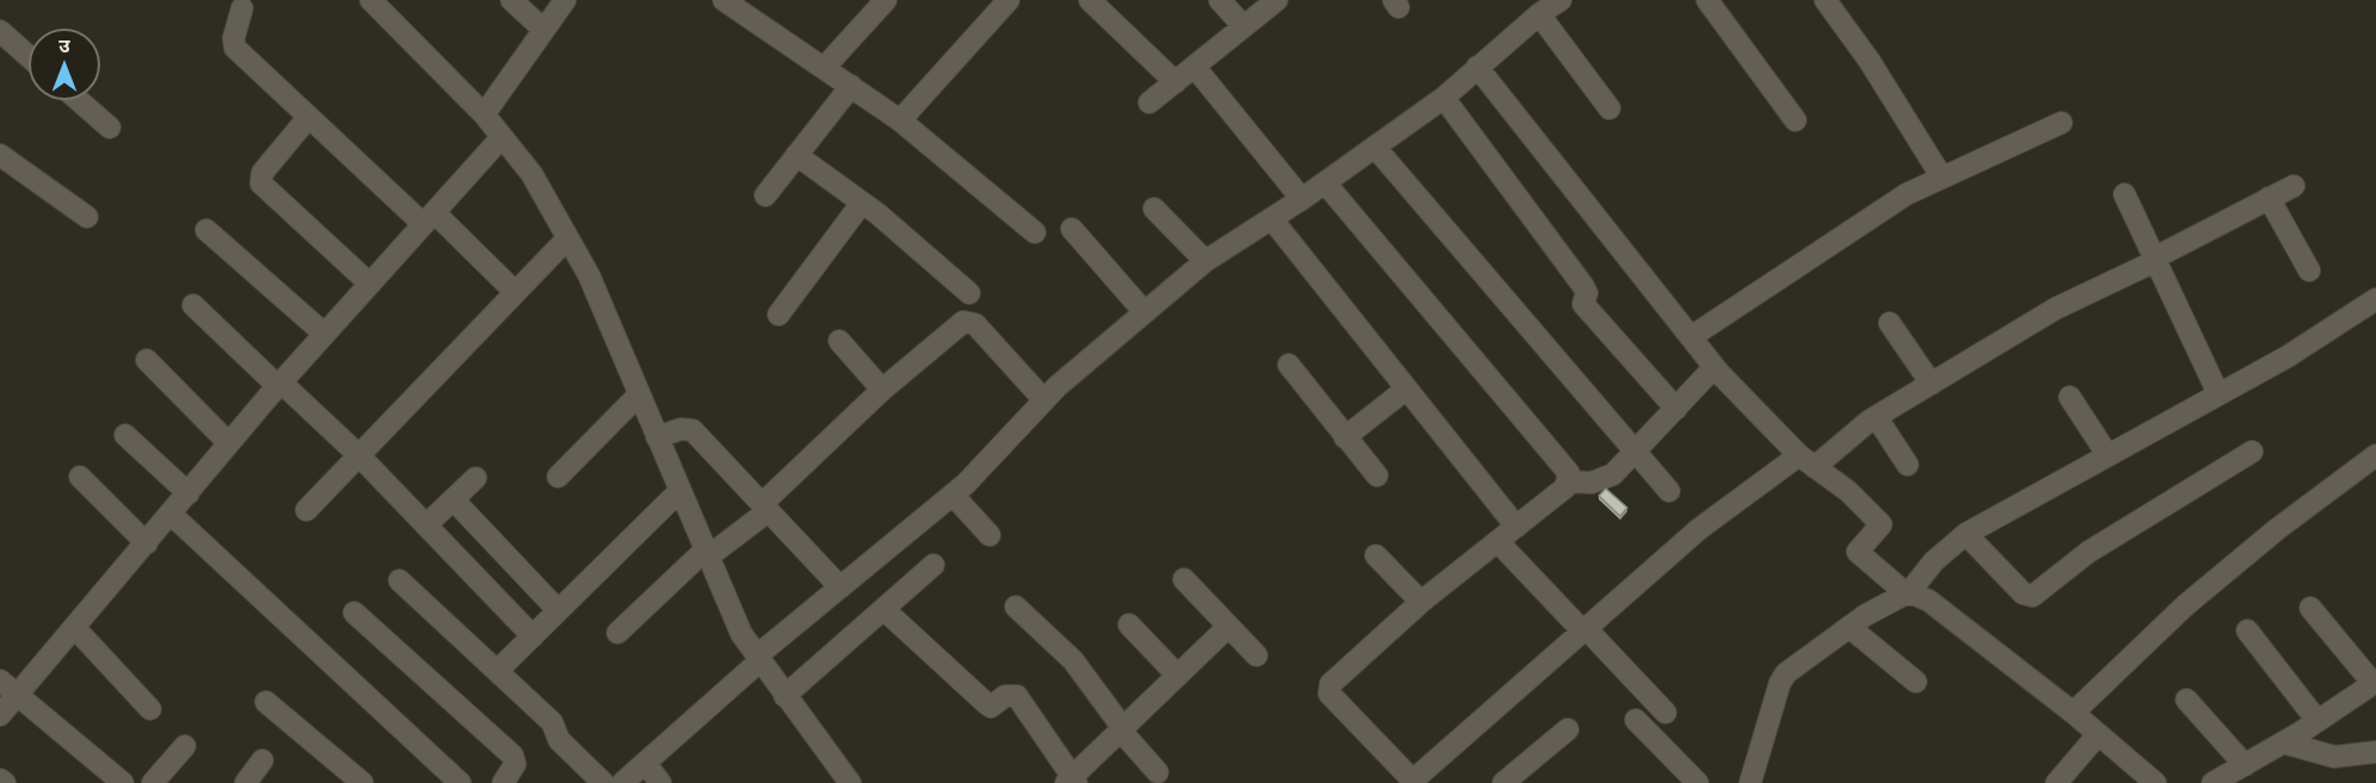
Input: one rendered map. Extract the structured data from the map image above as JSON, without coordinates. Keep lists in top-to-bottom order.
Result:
{
  "north": "top"
}
